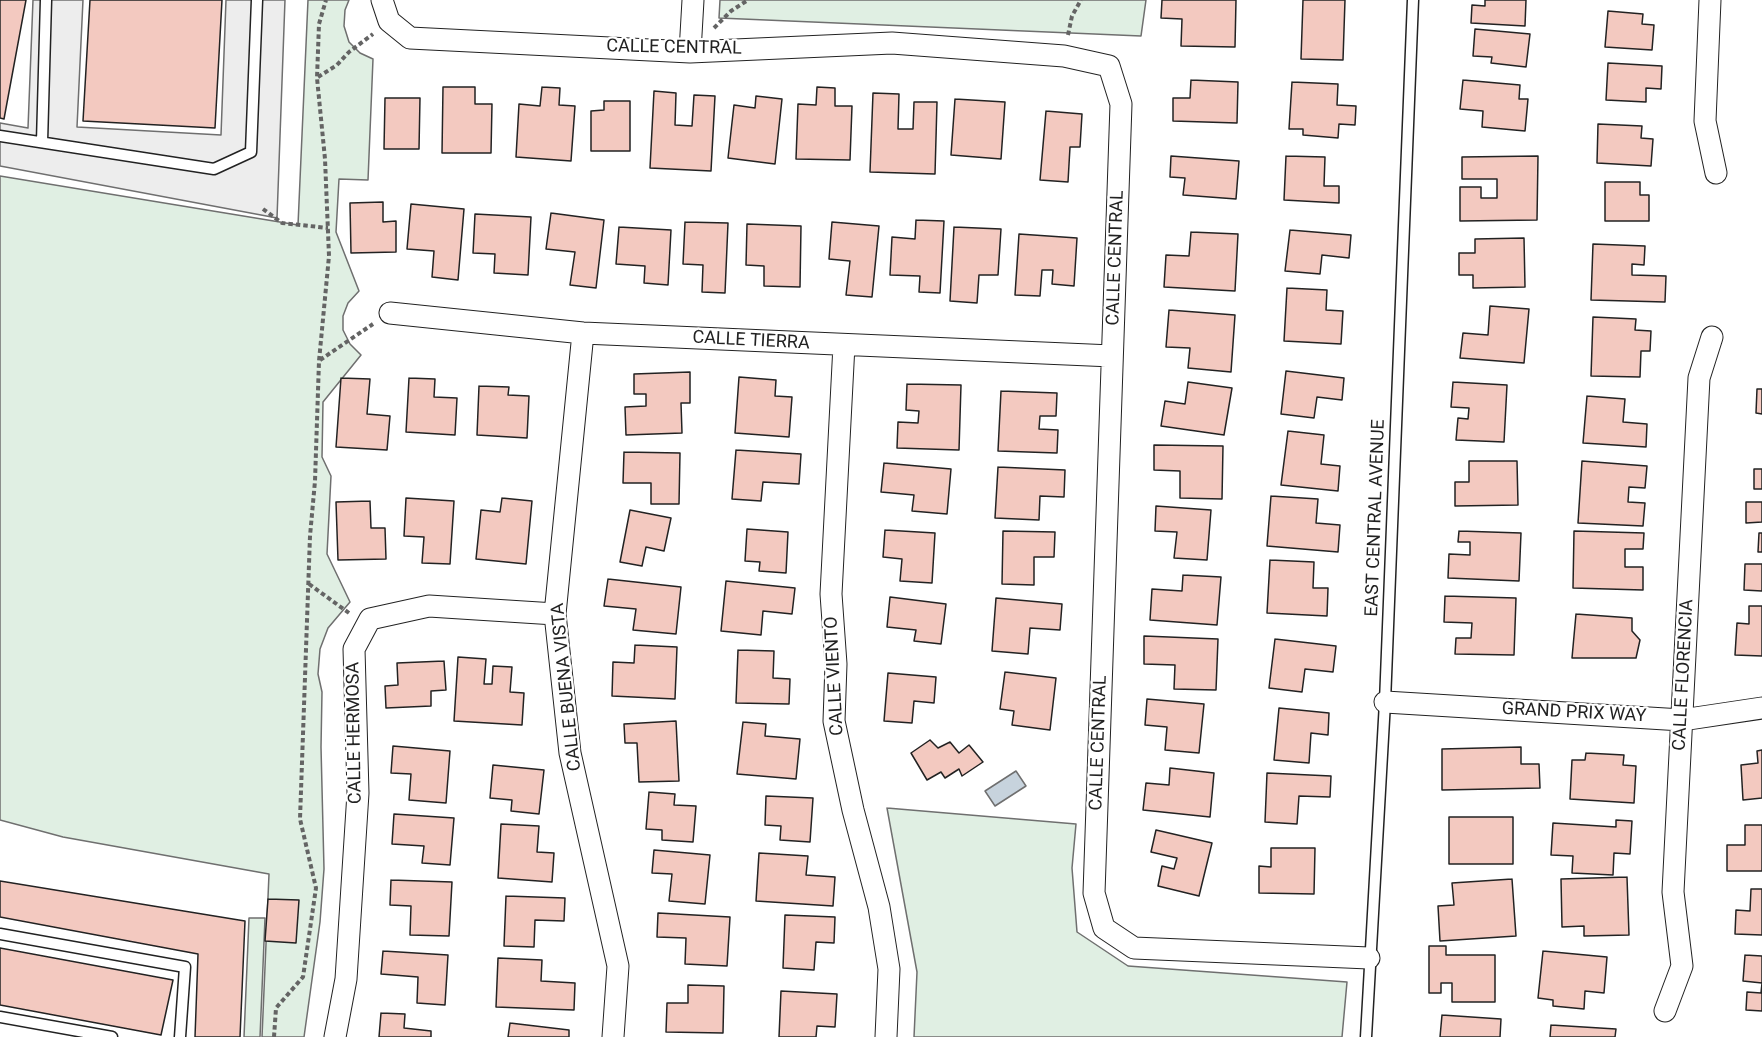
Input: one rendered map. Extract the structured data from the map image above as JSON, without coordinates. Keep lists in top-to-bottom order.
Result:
{
  "streets": {
    "street": [
      "CALLE CENTRAL",
      "CALLE TIERRA",
      "CALLE FLORENCIA",
      "CALLE VIENTO",
      "CALLE BUENA VISTA",
      "GRAND PRIX WAY",
      "CALLE HERMOSA"
    ],
    "lane": ["EAST CENTRAL AVENUE"]
  },
  "crossings": [
    ["CALLE CENTRAL", "CALLE TIERRA"],
    ["CALLE CENTRAL", "EAST CENTRAL AVENUE"],
    ["CALLE TIERRA", "CALLE VIENTO"],
    ["CALLE TIERRA", "CALLE BUENA VISTA"],
    ["EAST CENTRAL AVENUE", "GRAND PRIX WAY"],
    ["CALLE FLORENCIA", "GRAND PRIX WAY"]
  ]
}
